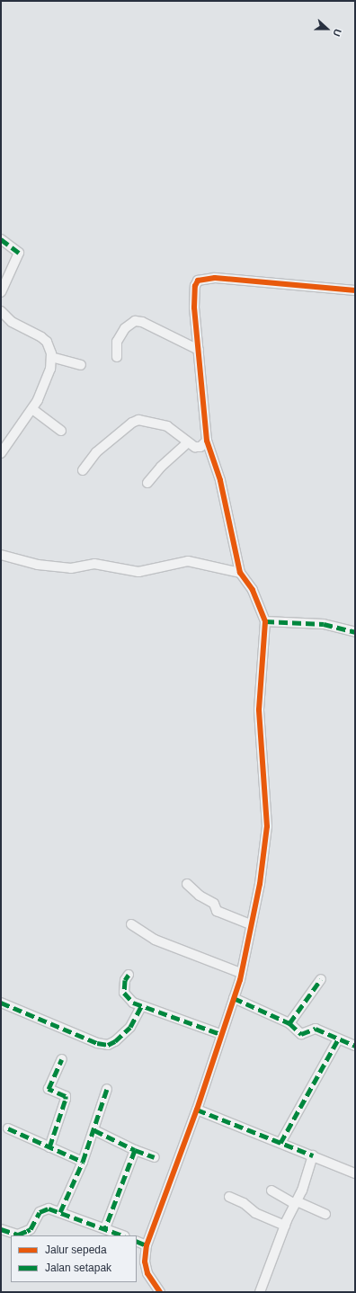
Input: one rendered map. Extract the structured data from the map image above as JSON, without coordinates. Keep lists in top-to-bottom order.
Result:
{
  "legend": ["Jalur sepeda", "Jalan setapak"],
  "north": "right"
}
